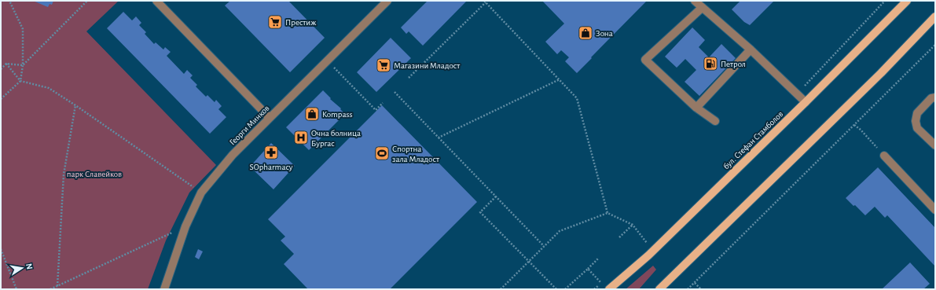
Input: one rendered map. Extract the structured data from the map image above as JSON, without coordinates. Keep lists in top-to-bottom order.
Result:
{
  "streets": {
    "main road": ["бул. Стефан Стамболов"],
    "street": ["Георги Минков"]
  },
  "parks": ["парк Славейков"],
  "places": {
    "supermarket": ["Престиж", "Магазини Mладост"],
    "shop": ["Зона", "Kompass"],
    "fuel station": ["Петрол"],
    "hospital": ["Oчна болница Бургас"],
    "pharmacy": ["SOpharmacy"],
    "sports": ["Спортна зала Младост"]
  },
  "north": "right"
}
